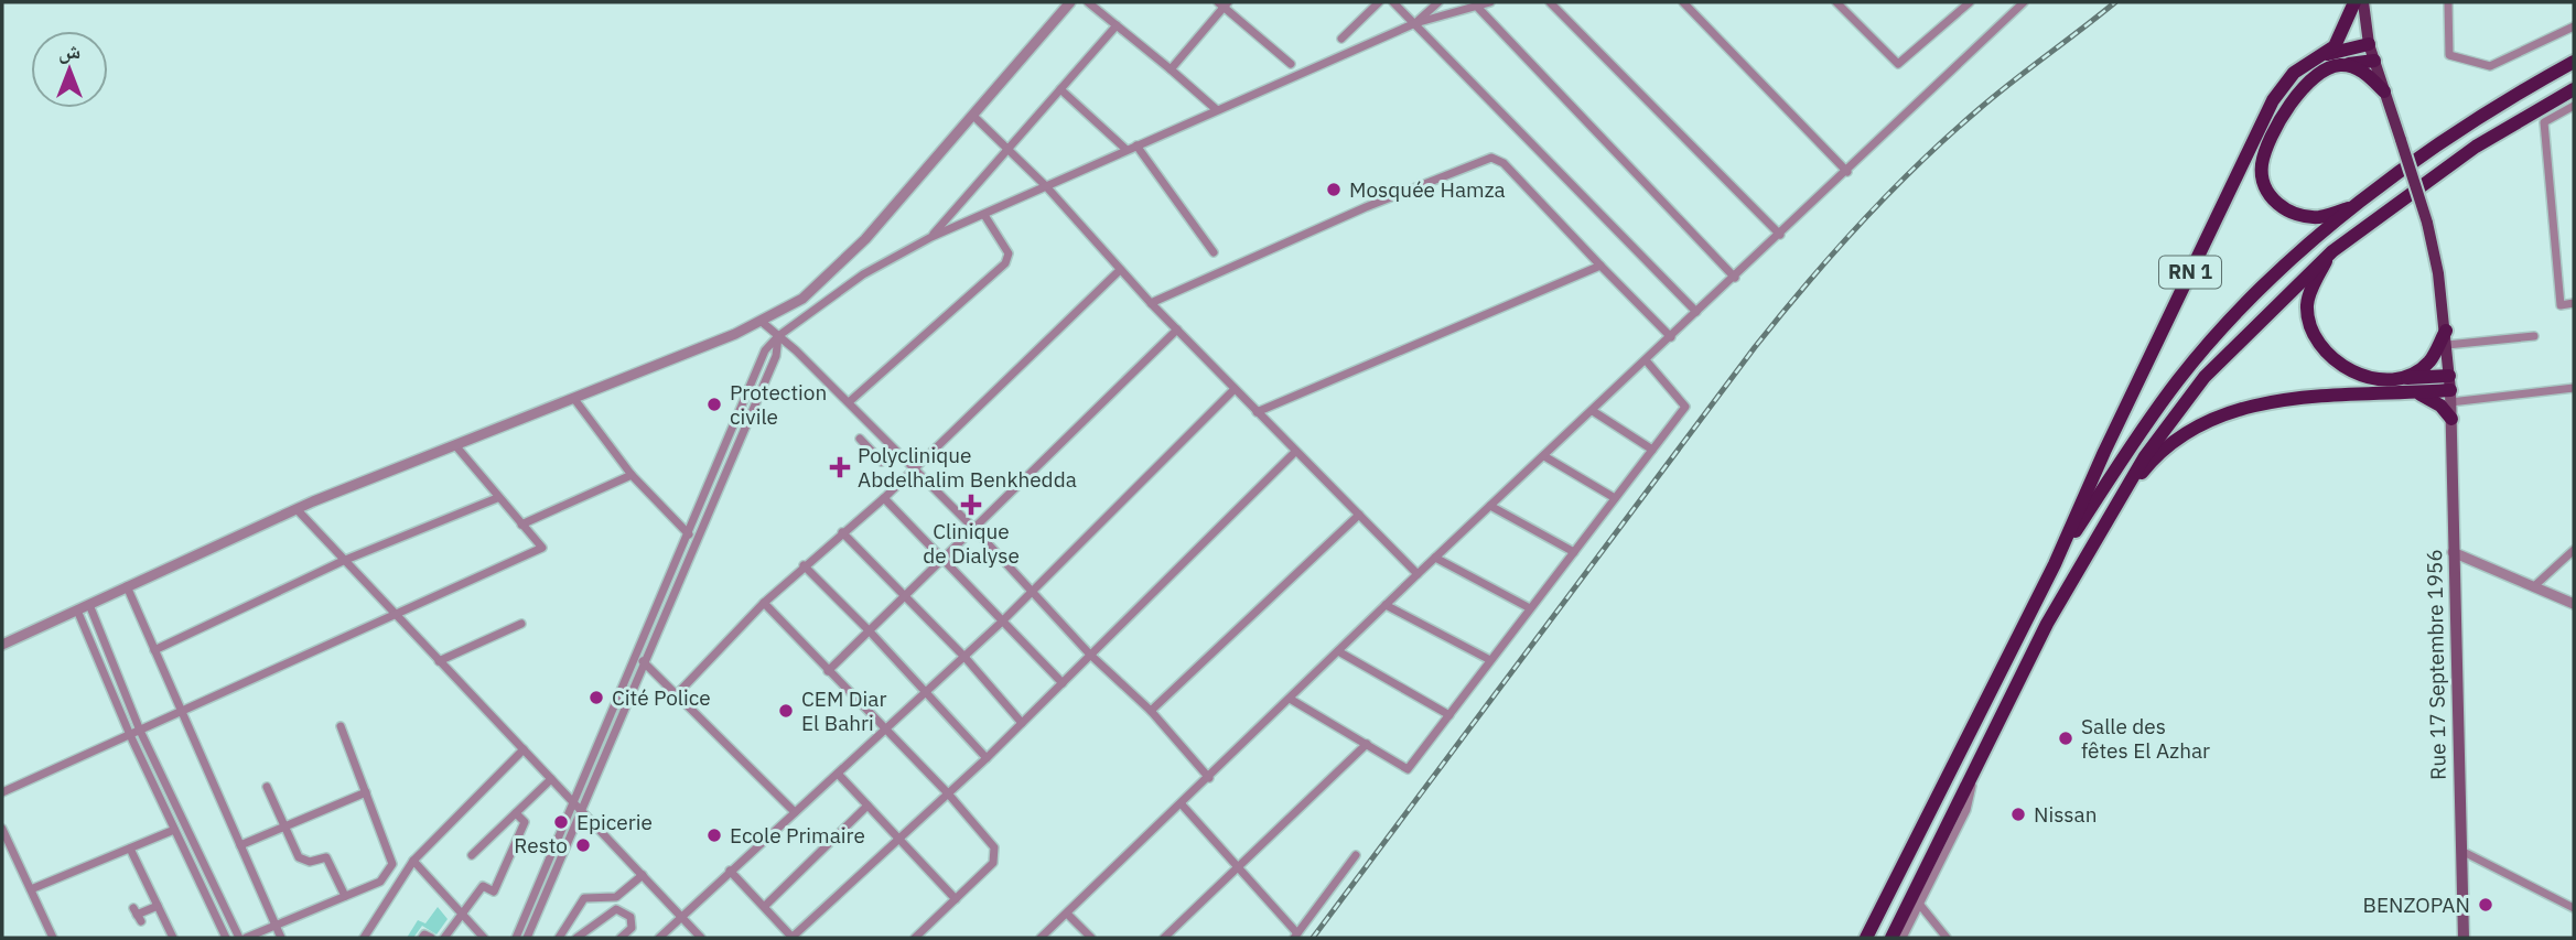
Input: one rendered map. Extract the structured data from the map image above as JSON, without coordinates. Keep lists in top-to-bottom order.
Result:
{
  "streets": {
    "highway": ["RN 1"],
    "main road": ["Rue 17 Septembre 1956"]
  },
  "places": {
    "other": [
      "Mosquée Hamza",
      "Protection civile",
      "Cité Police",
      "CEM Diar El Bahri",
      "Salle des fêtes El Azhar",
      "Nissan",
      "Epicerie",
      "Ecole Primaire",
      "Resto",
      "BENZOPAN"
    ],
    "health": ["Polyclinique Abdelhalim Benkhedda", "Clinique de Dialyse"]
  },
  "north": "top"
}
